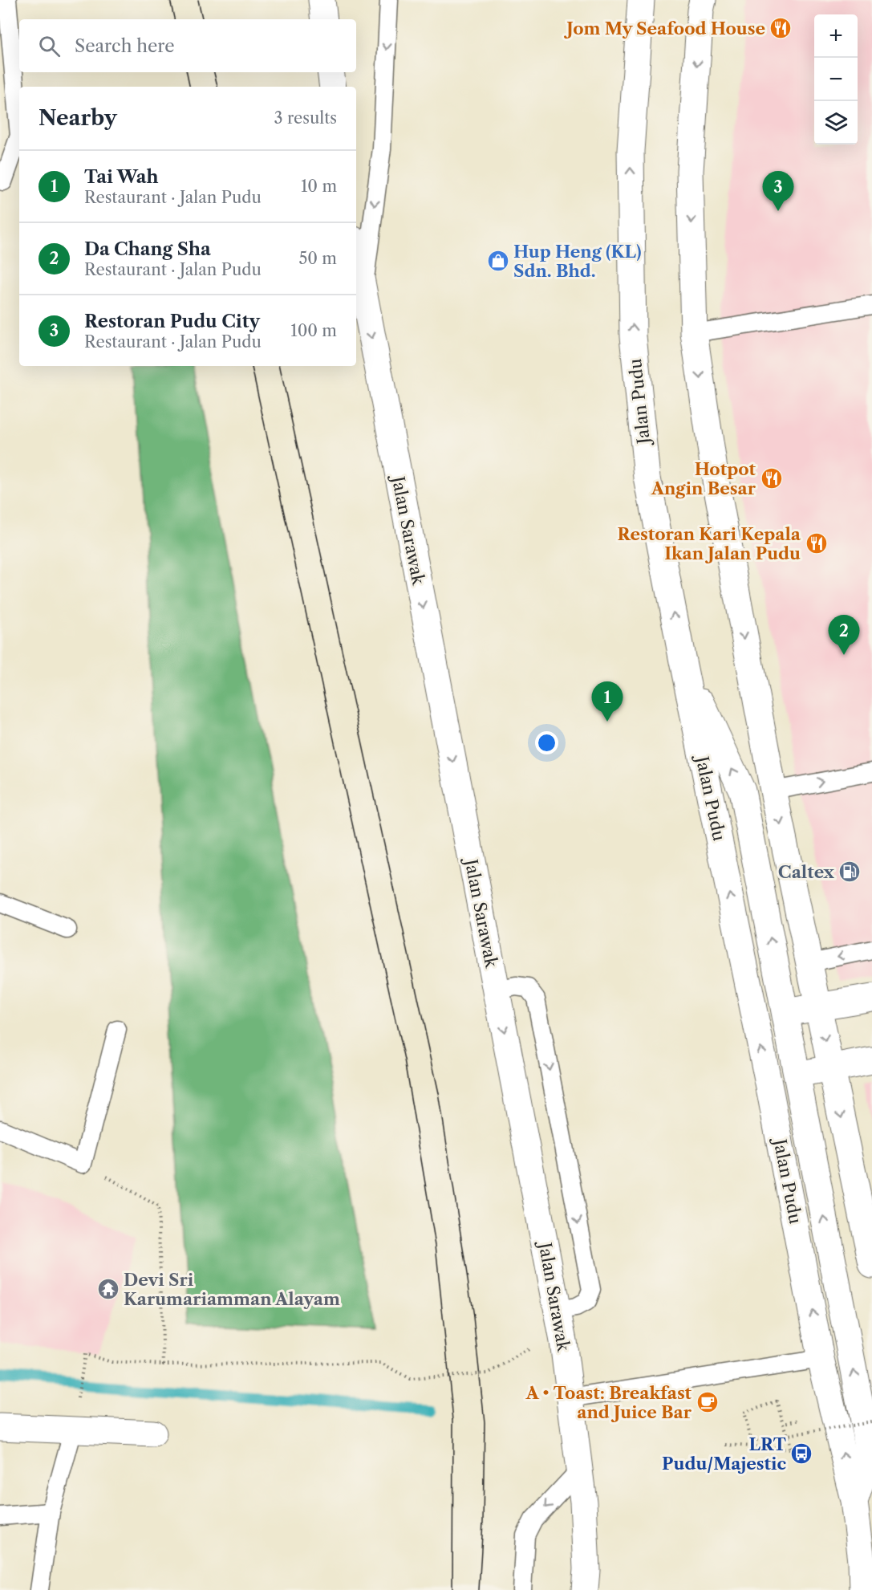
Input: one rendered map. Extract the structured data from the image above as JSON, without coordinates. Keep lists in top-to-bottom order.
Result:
{
  "streets": {
    "main road": ["Jalan Pudu", "Jalan Sarawak"]
  },
  "one_way": ["Jalan Sarawak"],
  "places": {
    "restaurant": ["Jom My Seafood House", "Hotpot Angin Besar", "Restoran Kari Kepala Ikan Jalan Pudu"],
    "shop": ["Hup Heng (KL) Sdn. Bhd."],
    "fuel station": ["Caltex"],
    "temple": ["Devi Sri Karumariamman Alayam"],
    "cafe": ["A • Toast: Breakfast and Juice Bar"],
    "bus stop": ["LRT Pudu/Majestic"]
  },
  "page": {
    "map_buttons": ["+", "−"],
    "search": "Search here",
    "heading": ["Nearby", "3 results"],
    "list": [
      {
        "mark": "1",
        "name": "Tai Wah",
        "note": "Restaurant · Jalan Pudu",
        "value": "10 m"
      },
      {
        "mark": "2",
        "name": "Da Chang Sha",
        "note": "Restaurant · Jalan Pudu",
        "value": "50 m"
      },
      {
        "mark": "3",
        "name": "Restoran Pudu City",
        "note": "Restaurant · Jalan Pudu",
        "value": "100 m"
      }
    ],
    "pins": ["3", "2", "1"]
  }
}
